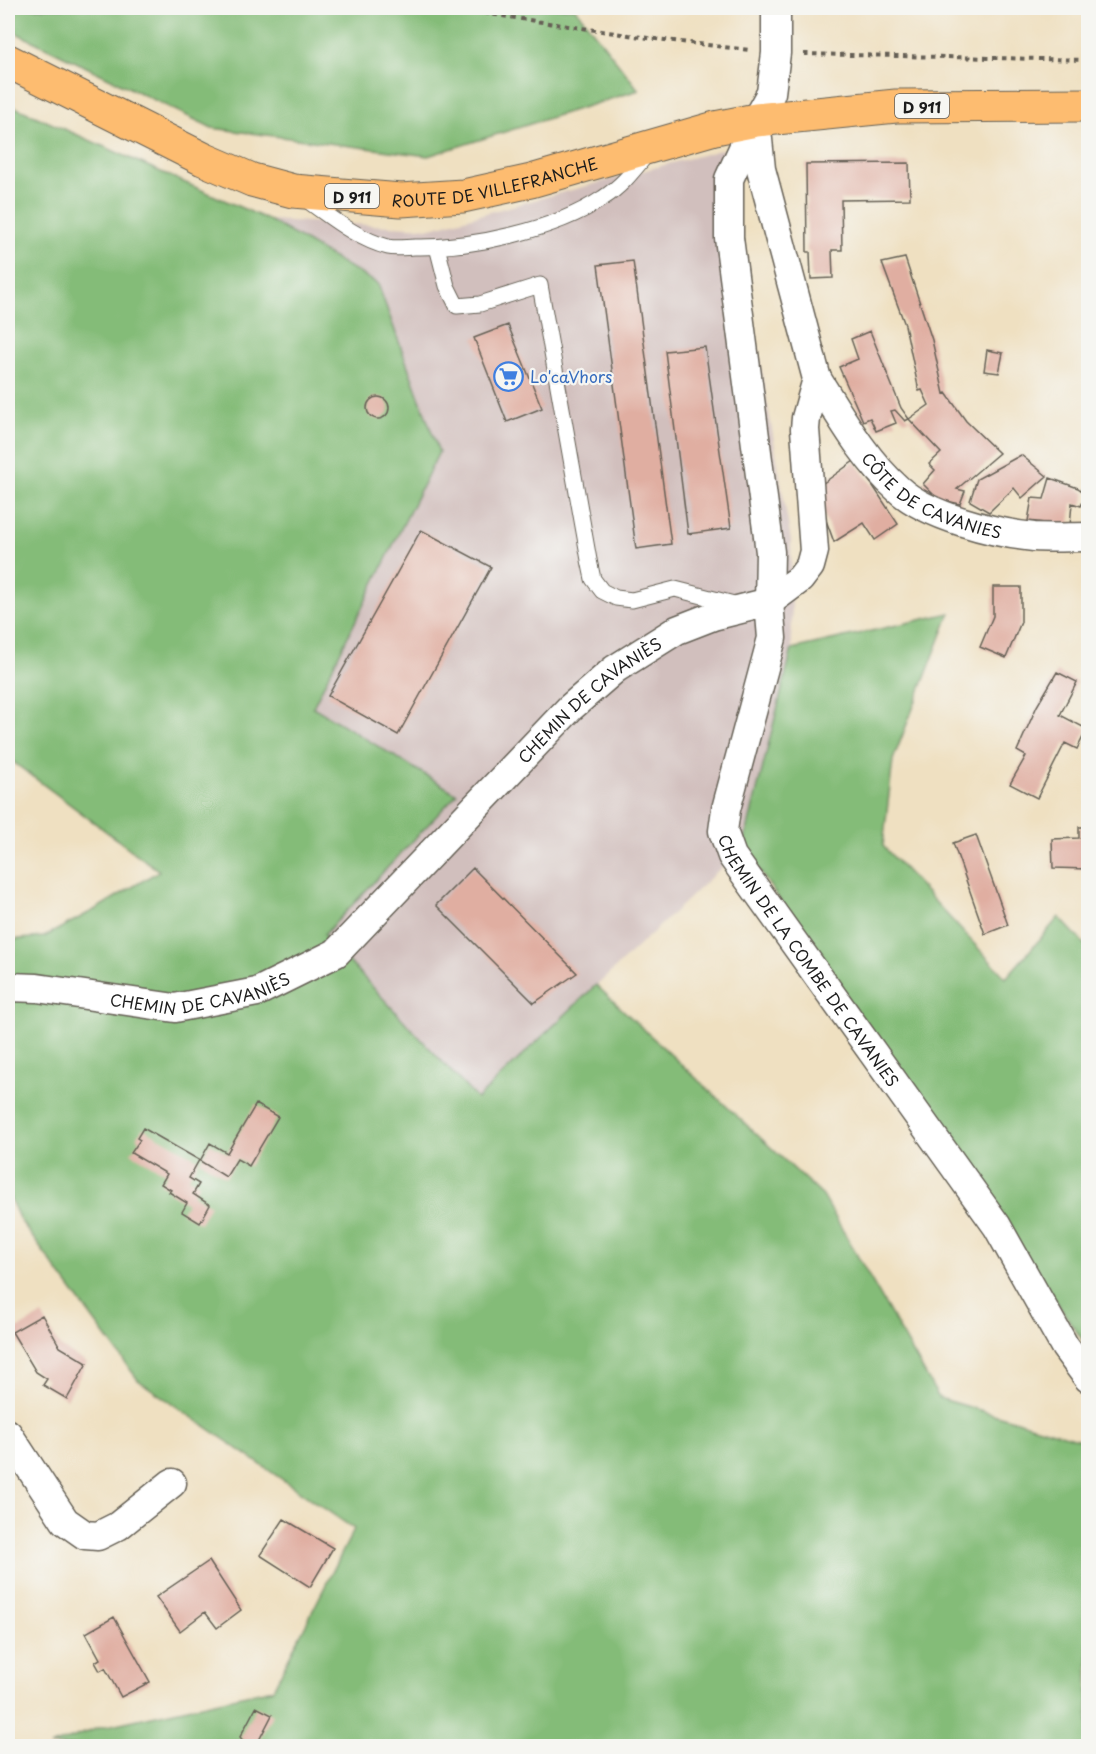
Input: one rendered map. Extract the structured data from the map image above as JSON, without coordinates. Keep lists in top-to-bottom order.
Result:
{
  "streets": {
    "main road": ["D 911", "ROUTE DE VILLEFRANCHE"],
    "street": ["CÔTE DE CAVANIES", "CHEMIN DE CAVANIÈS", "CHEMIN DE LA COMBE DE CAVANIES"]
  },
  "crossings": [
    ["D 911", "ROUTE DE VILLEFRANCHE"],
    ["CHEMIN DE CAVANIÈS", "CHEMIN DE LA COMBE DE CAVANIES"]
  ],
  "places": {
    "supermarket": ["Lo'caVhors"]
  }
}
